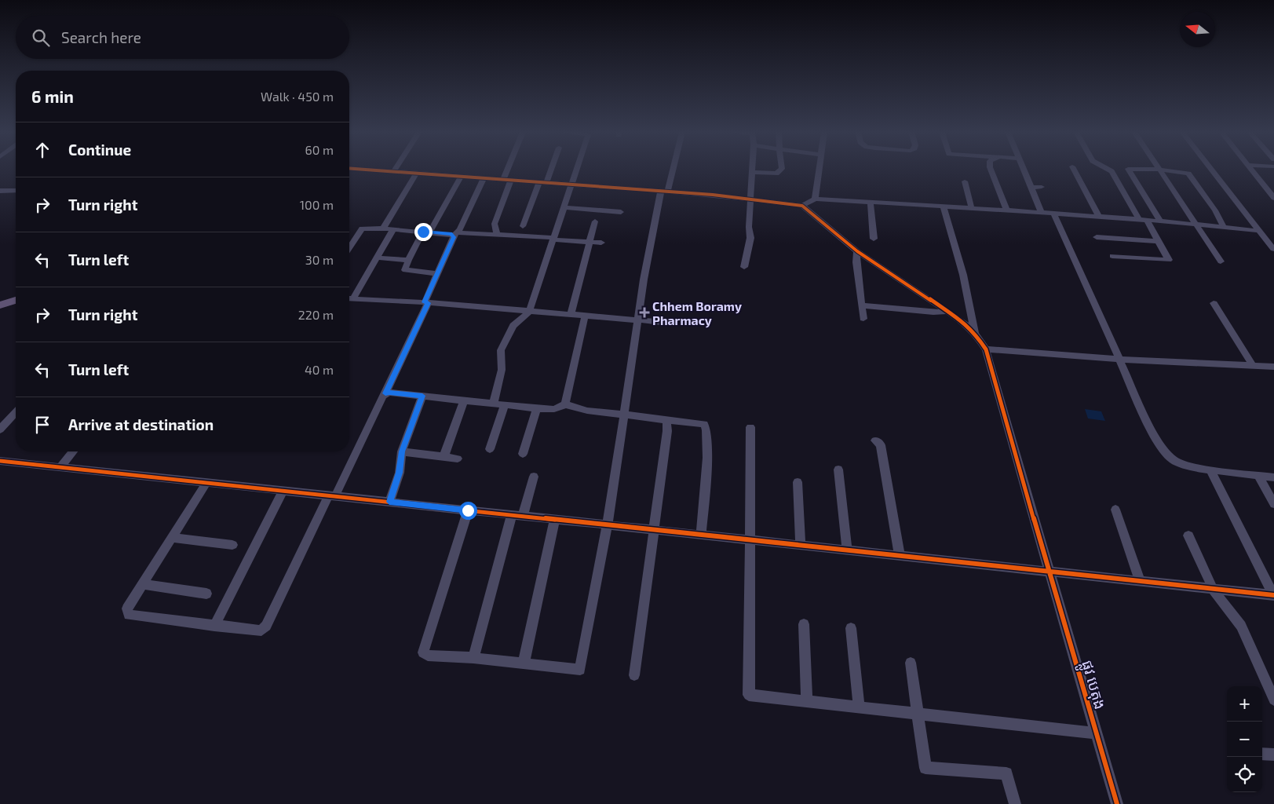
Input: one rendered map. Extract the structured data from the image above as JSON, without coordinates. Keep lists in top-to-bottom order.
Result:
{
  "streets": {
    "street": ["ផ្លូវ បេតុង"]
  },
  "places": {
    "health": ["Chhem Boramy Pharmacy"]
  },
  "north": "left",
  "page": {
    "search": "Search here",
    "heading": ["6 min", "Walk · 450 m"],
    "list": [
      ["Continue", "60 m"],
      ["Turn right", "100 m"],
      ["Turn left", "30 m"],
      ["Turn right", "220 m"],
      ["Turn left", "40 m"],
      "Arrive at destination"
    ],
    "map_buttons": ["+", "−"]
  }
}
